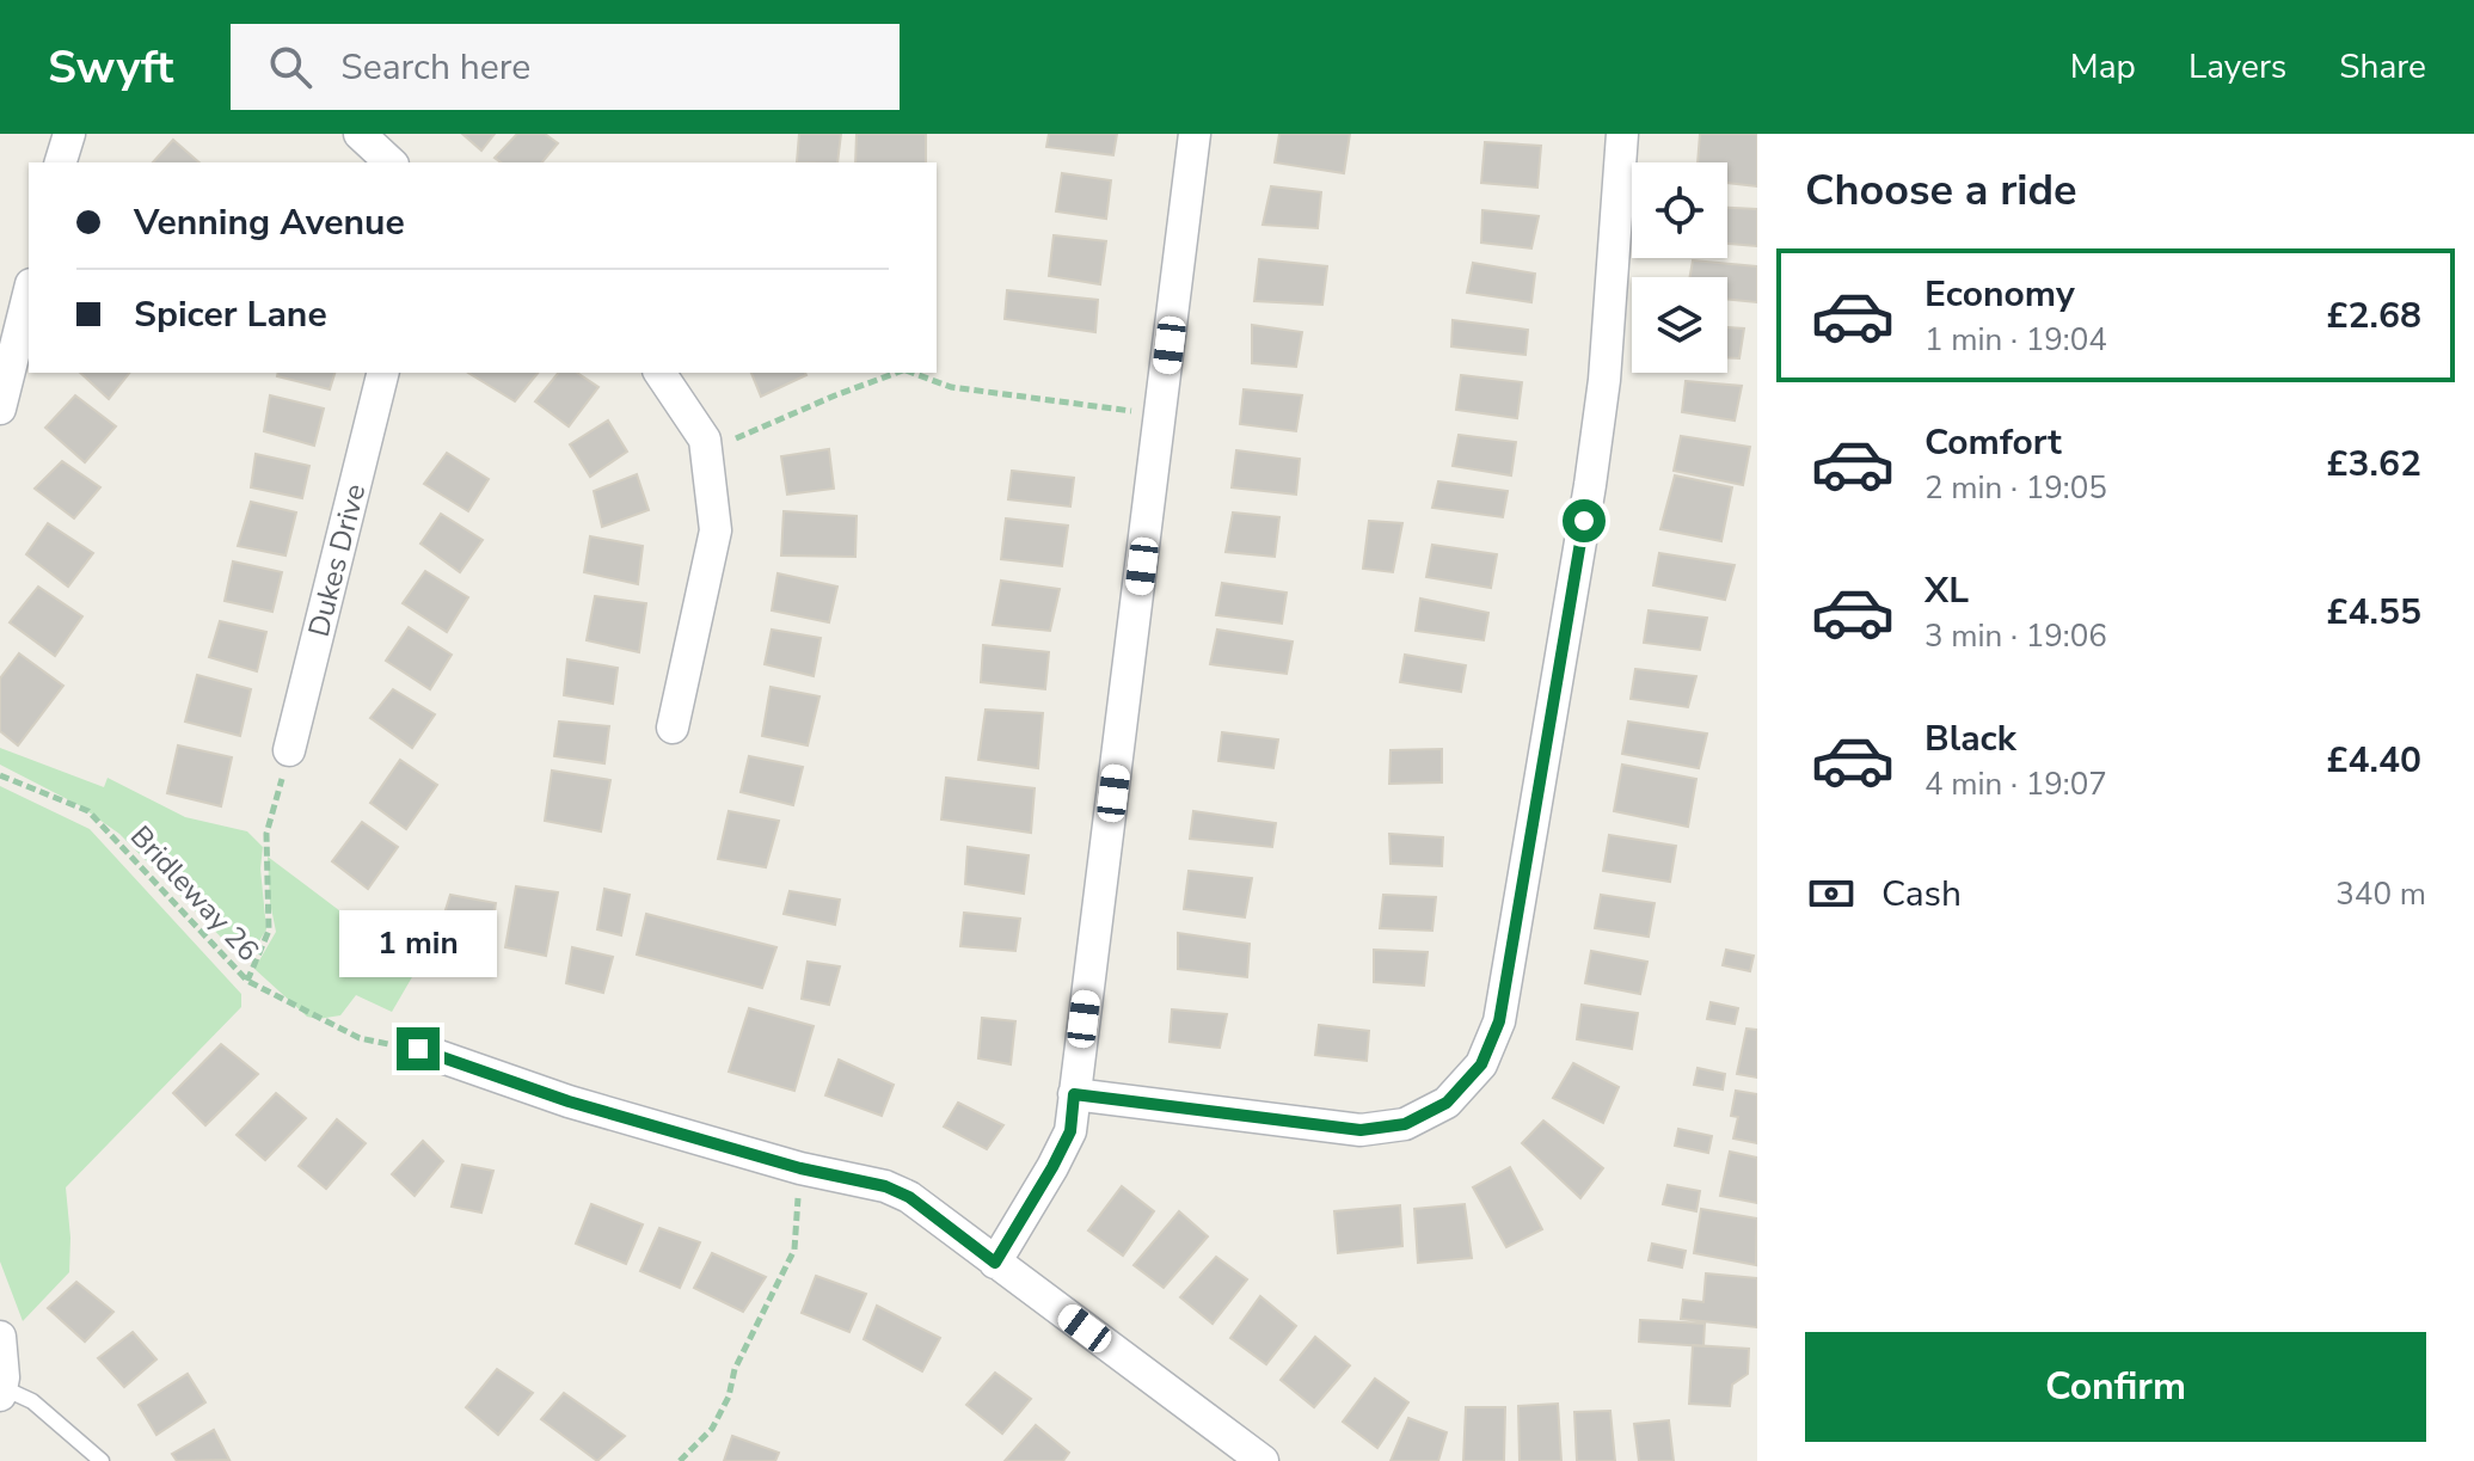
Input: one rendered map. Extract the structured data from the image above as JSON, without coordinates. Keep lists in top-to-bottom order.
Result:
{
  "streets": {
    "street": ["Dukes Drive"],
    "path": ["Bridleway 26"]
  },
  "page": {
    "header": "Swyft",
    "search": "Search here",
    "nav": ["Map", "Layers", "Share"],
    "heading": "Choose a ride",
    "banner": ["Venning Avenue", "Spicer Lane"],
    "list": [
      {
        "name": "Economy",
        "note": "1 min · 19:04",
        "value": "£2.68"
      },
      {
        "name": "Comfort",
        "note": "2 min · 19:05",
        "value": "£3.62"
      },
      {
        "name": "XL",
        "note": "3 min · 19:06",
        "value": "£4.55"
      },
      {
        "name": "Black",
        "note": "4 min · 19:07",
        "value": "£4.40"
      }
    ],
    "pay": ["Cash", "340 m"],
    "bubble": "1 min",
    "buttons": "Confirm"
  }
}
